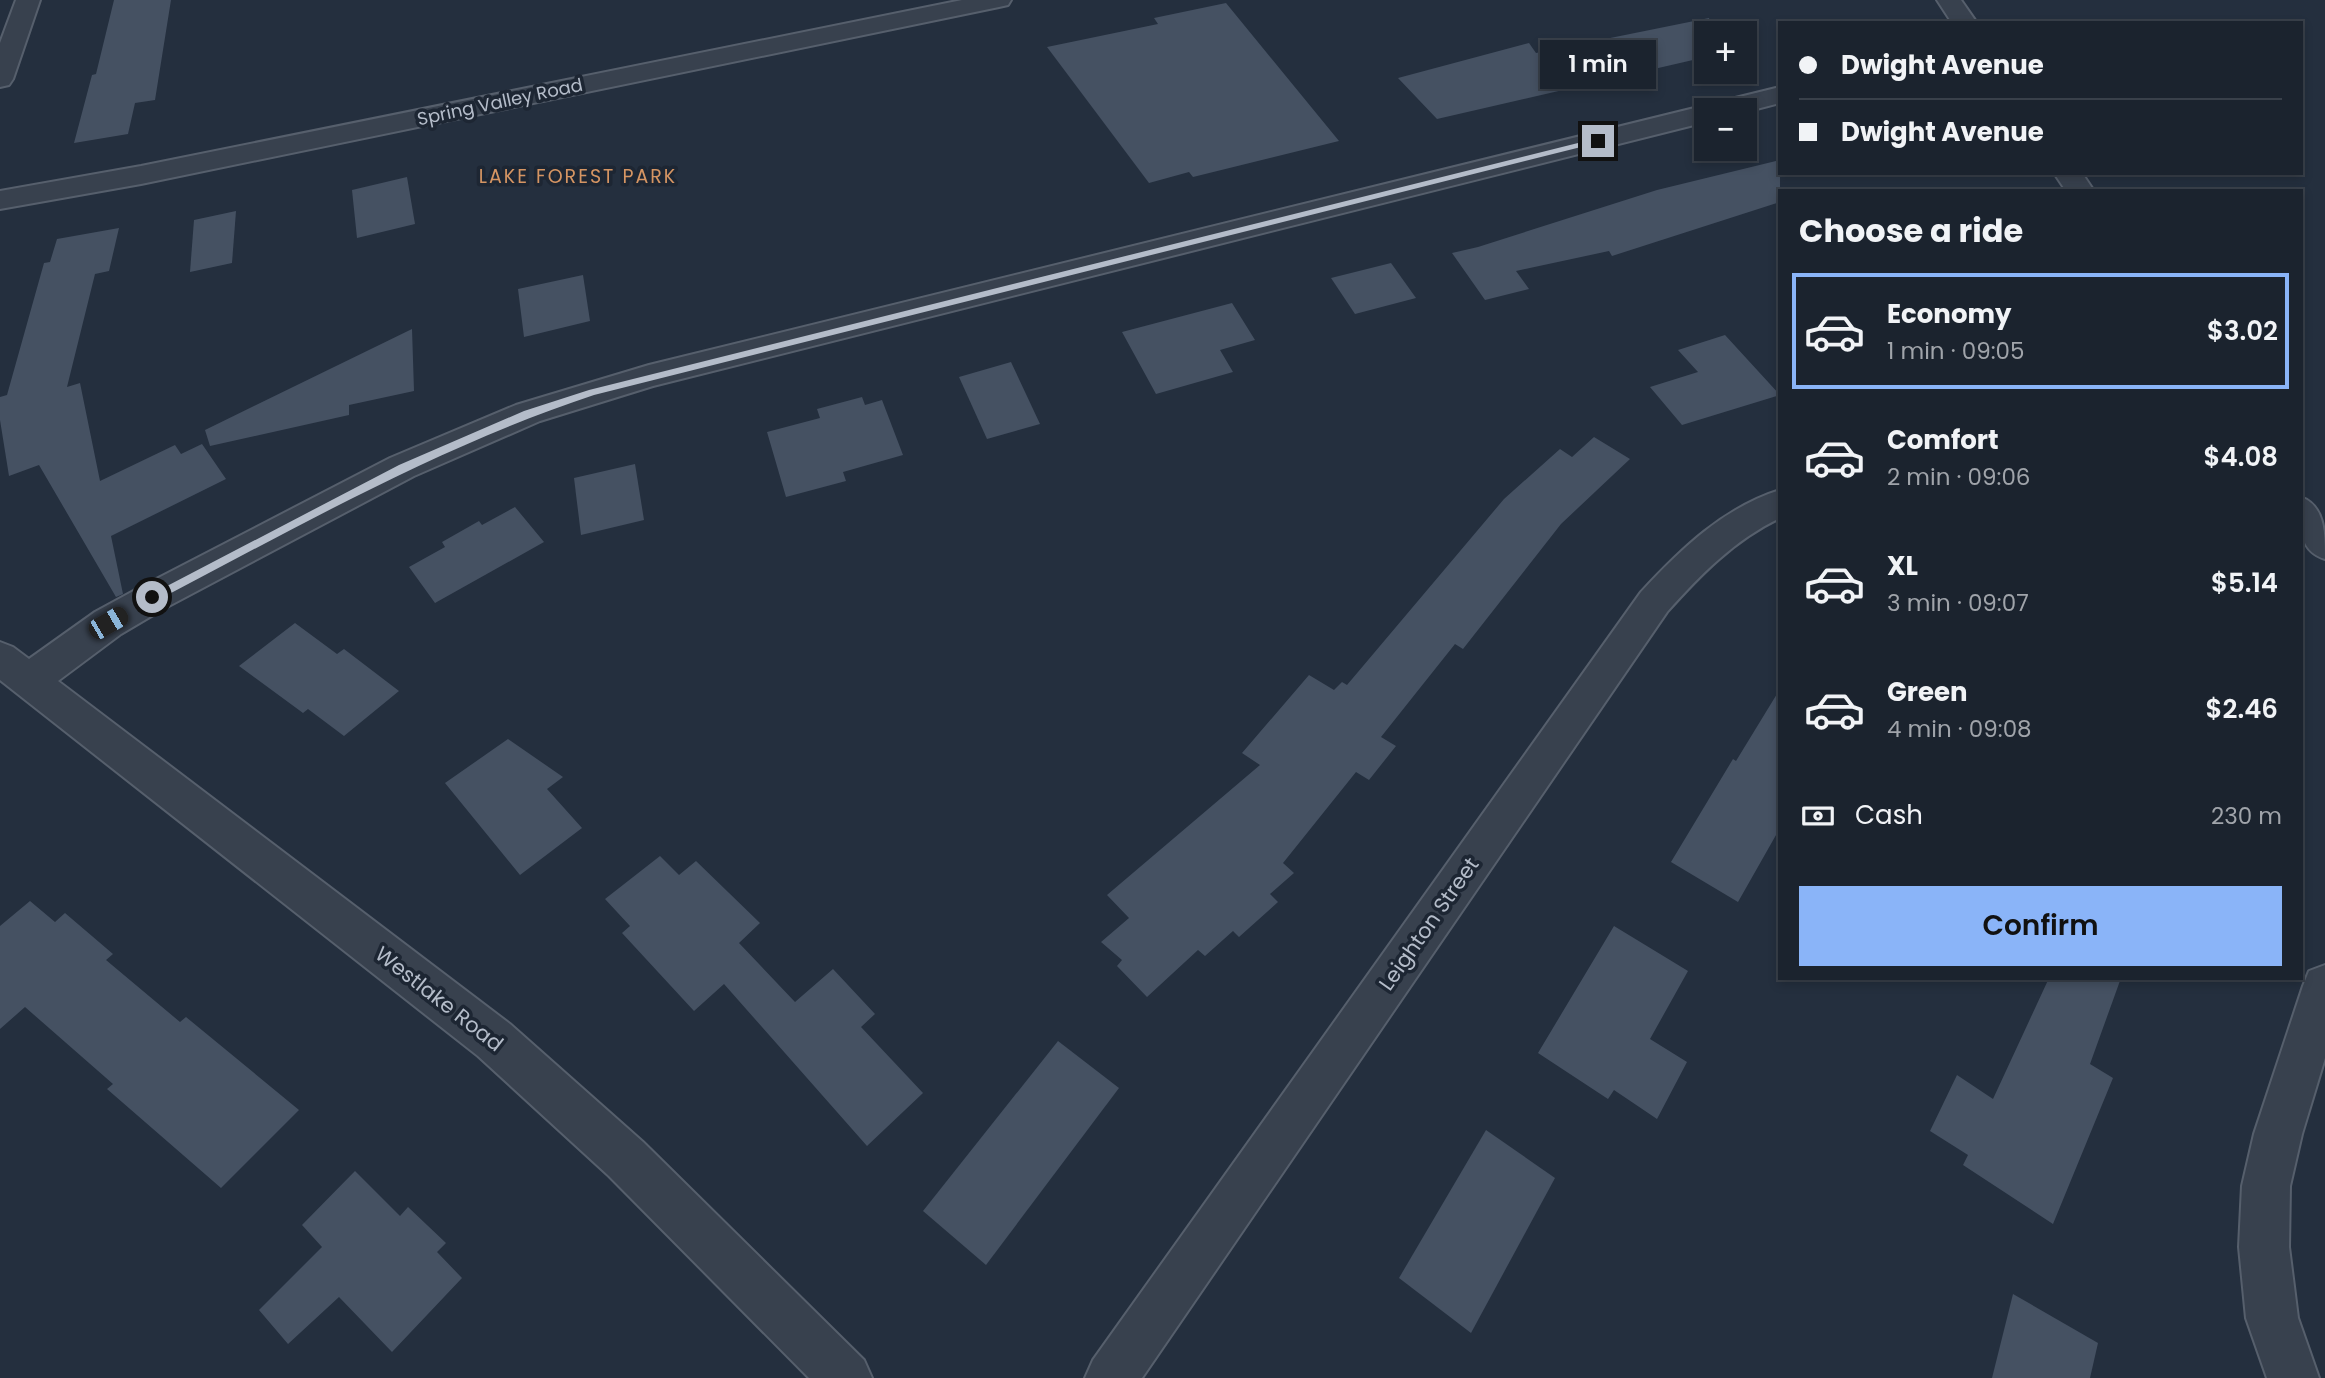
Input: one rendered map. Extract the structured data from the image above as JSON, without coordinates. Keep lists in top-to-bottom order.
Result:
{
  "streets": {
    "street": ["Spring Valley Road", "Leighton Street", "Westlake Road"]
  },
  "districts": ["LAKE FOREST PARK"],
  "page": {
    "map_buttons": ["+", "−"],
    "banner": ["Dwight Avenue", "Dwight Avenue"],
    "bubble": "1 min",
    "heading": "Choose a ride",
    "list": [
      {
        "name": "Economy",
        "note": "1 min · 09:05",
        "value": "$3.02"
      },
      {
        "name": "Comfort",
        "note": "2 min · 09:06",
        "value": "$4.08"
      },
      {
        "name": "XL",
        "note": "3 min · 09:07",
        "value": "$5.14"
      },
      {
        "name": "Green",
        "note": "4 min · 09:08",
        "value": "$2.46"
      }
    ],
    "pay": ["Cash", "230 m"],
    "buttons": "Confirm"
  }
}
